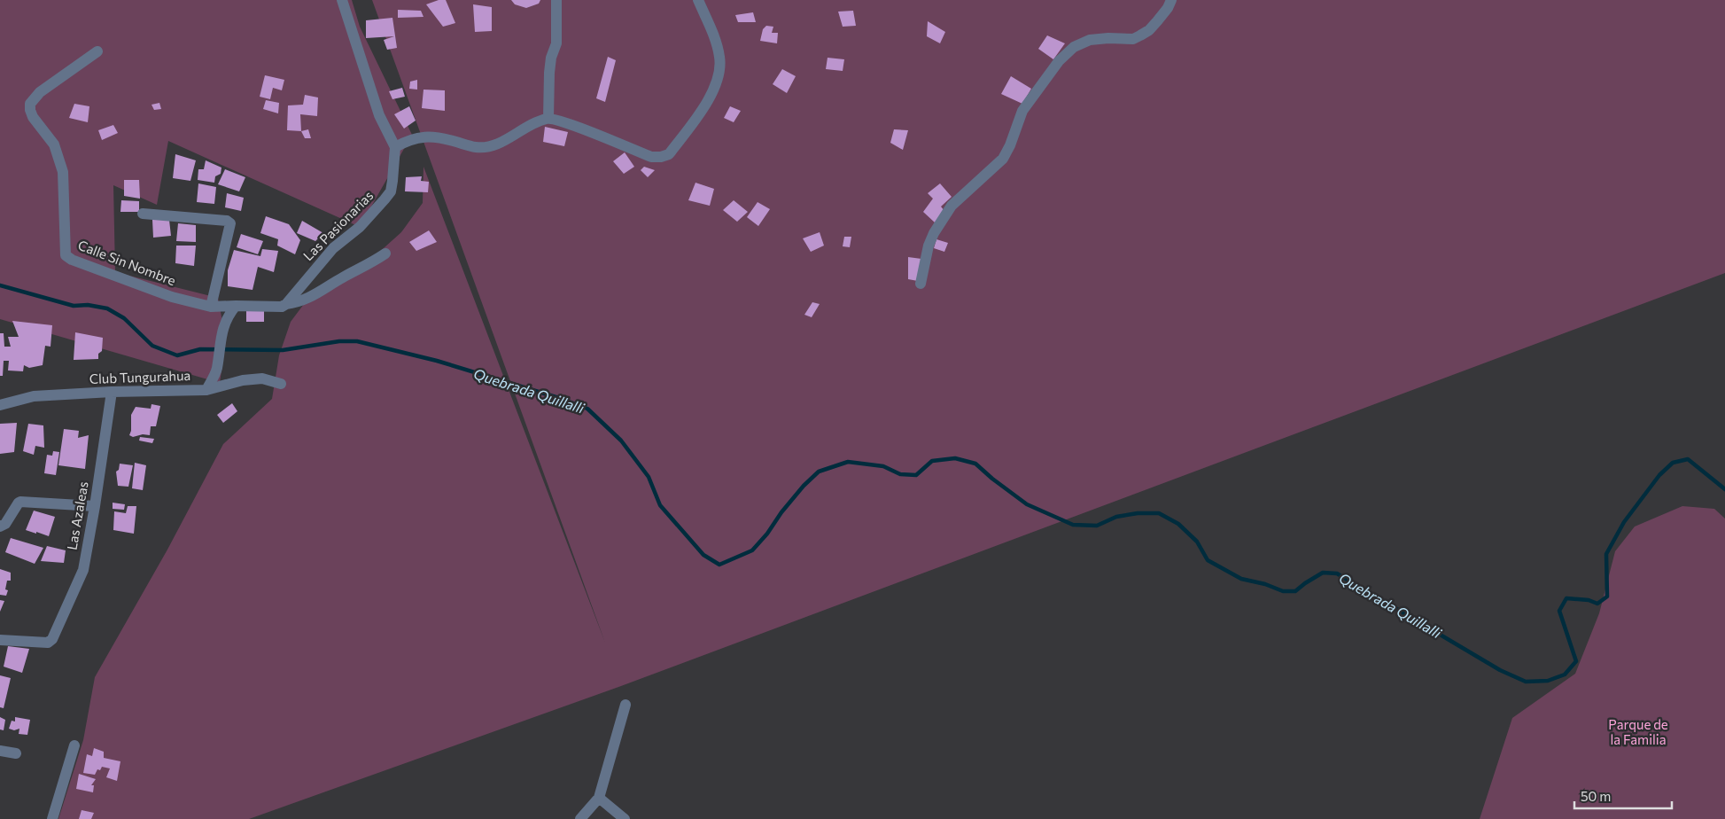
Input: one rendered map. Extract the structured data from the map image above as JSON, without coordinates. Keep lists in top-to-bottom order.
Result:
{
  "streets": {
    "street": [
      "Las Pasionarias",
      "Calle Sin Nombre",
      "Club Tungurahua",
      "Las Azaleas"
    ]
  },
  "crossings": [
    ["Club Tungurahua", "Las Azaleas"]
  ],
  "water": ["Quebrada Quillalli"],
  "parks": ["Parque de la Familia"],
  "scale_bar": "50 m"
}
